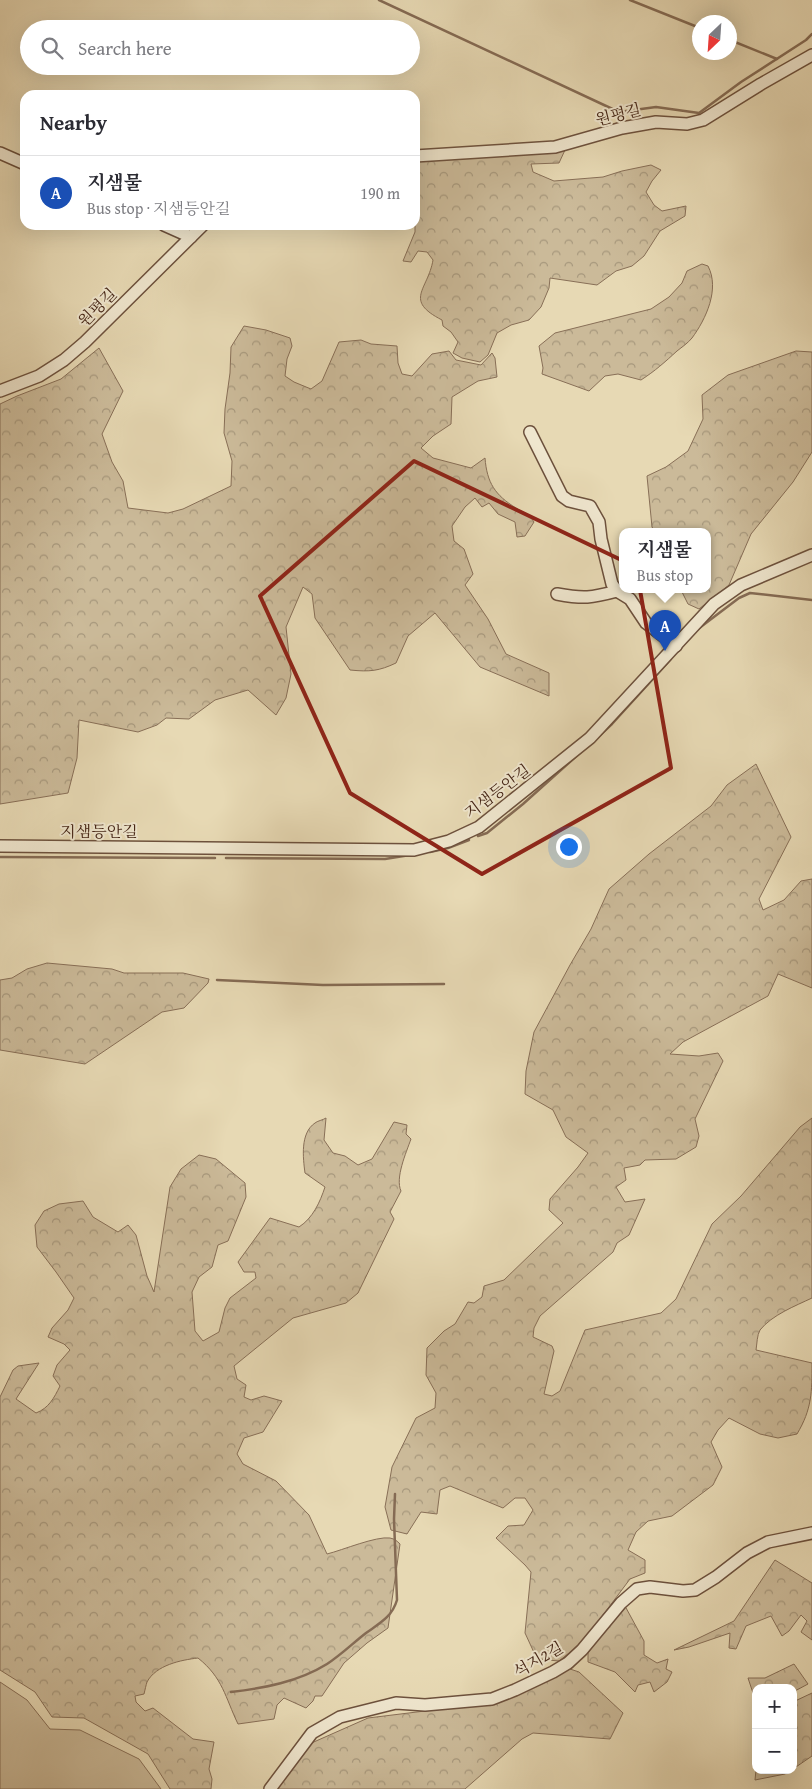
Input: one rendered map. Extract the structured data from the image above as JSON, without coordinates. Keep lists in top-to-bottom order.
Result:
{
  "streets": {
    "street": ["원평길", "지샘등안길", "석지2길"]
  },
  "north": "bottom left",
  "page": {
    "search": "Search here",
    "heading": "Nearby",
    "list": [
      {
        "mark": "A",
        "name": "지샘물",
        "note": "Bus stop · 지샘등안길",
        "value": "190 m"
      }
    ],
    "popup": ["지샘물", "Bus stop"],
    "pins": "A",
    "map_buttons": ["+", "−"]
  }
}
